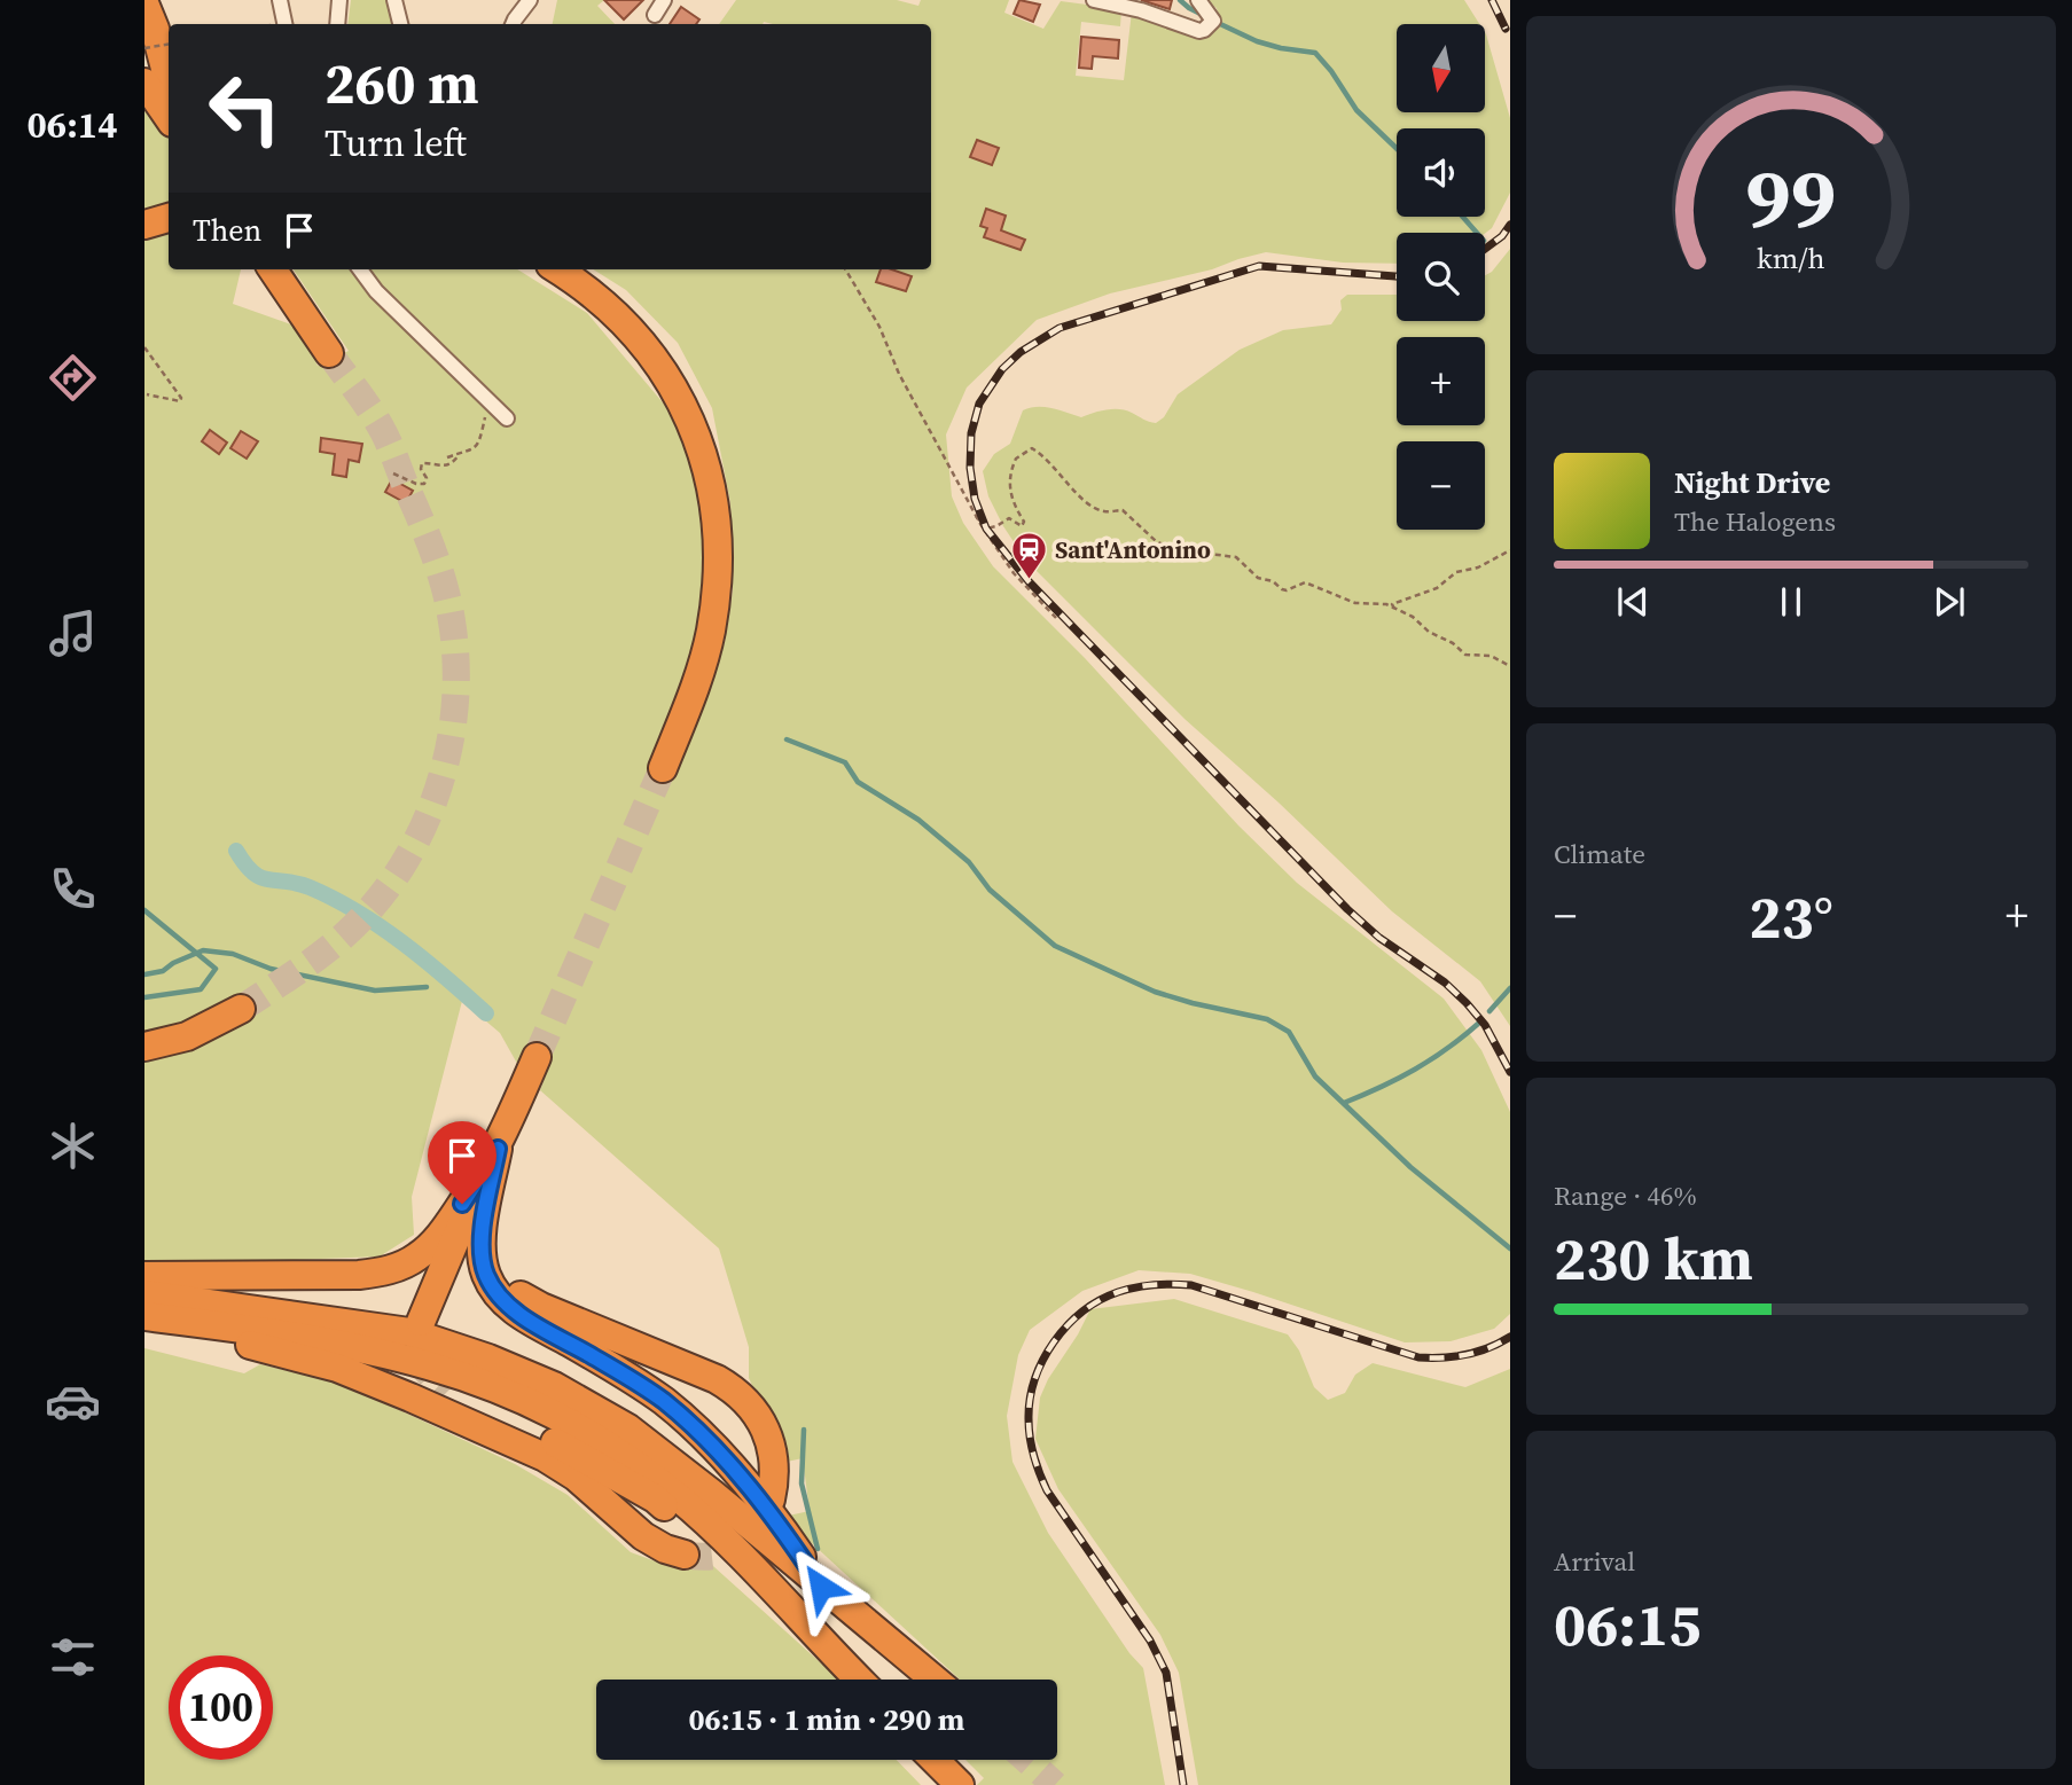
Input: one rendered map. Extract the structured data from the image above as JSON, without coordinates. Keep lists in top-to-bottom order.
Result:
{
  "places": {
    "station": ["Sant'Antonino"]
  },
  "north": "bottom",
  "page": {
    "tabs": "06:14",
    "map_buttons": ["+", "−"],
    "turn": ["260 m", "Turn left"],
    "then": "Then",
    "song": ["Night Drive", "The Halogens"],
    "tile": [
      "Climate",
      ["Range · 46%", "230 km"],
      ["Arrival", "06:15"]
    ],
    "heat": ["−", "23°", "+"],
    "limit": "100",
    "trip": "06:15 · 1 min · 290 m",
    "gauge": ["99", "km/h"]
  }
}
